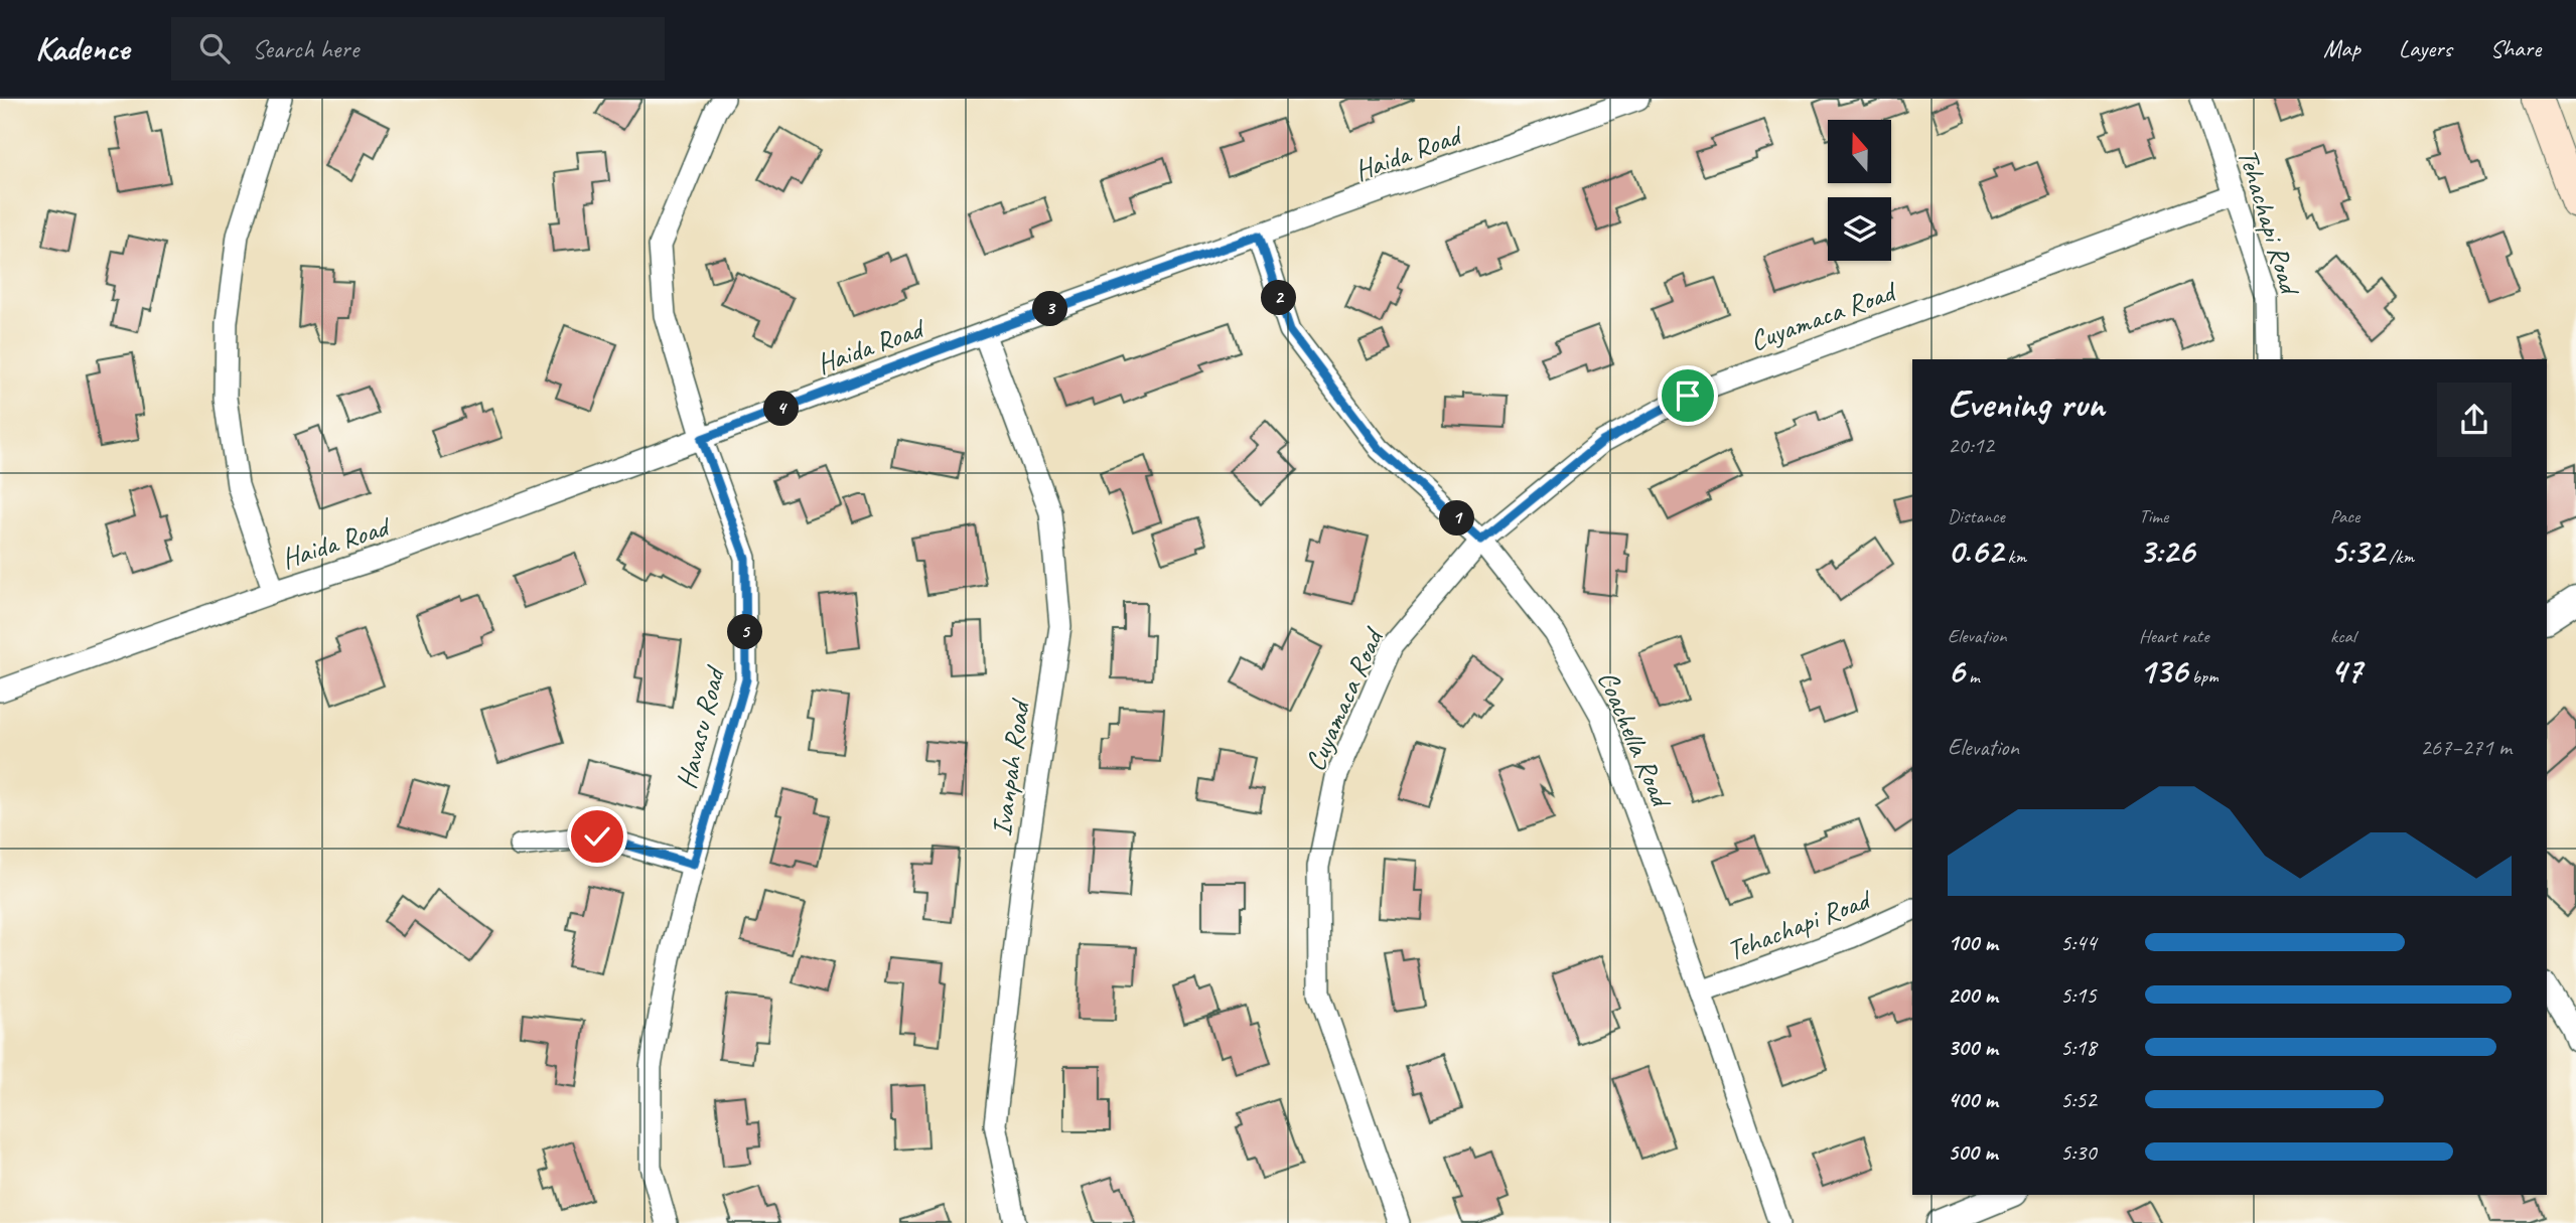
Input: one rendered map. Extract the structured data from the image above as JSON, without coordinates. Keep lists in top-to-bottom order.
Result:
{
  "streets": {
    "street": [
      "Haida Road",
      "Tehachapi Road",
      "Cuyamaca Road",
      "Havasu Road",
      "Coachella Road",
      "Ivanpah Road"
    ]
  },
  "crossings": [
    ["Haida Road", "Havasu Road"],
    ["Haida Road", "Coachella Road"],
    ["Haida Road", "Ivanpah Road"],
    ["Tehachapi Road", "Cuyamaca Road"],
    ["Tehachapi Road", "Coachella Road"],
    ["Cuyamaca Road", "Coachella Road"]
  ],
  "north": "top",
  "page": {
    "header": "Kadence",
    "search": "Search here",
    "nav": ["Map", "Layers", "Share"],
    "pins": [
      "2",
      "3",
      "4",
      "1",
      "5"
    ],
    "heading": ["Evening run", "20:12"],
    "stats": [
      ["Distance", "0.62 km"],
      ["Time", "3:26"],
      ["Pace", "5:32 /km"],
      ["Elevation", "6 m"],
      ["Heart rate", "136 bpm"],
      ["kcal", "47"]
    ],
    "chart": ["Elevation", "267–271 m"],
    "list": [
      {
        "name": "100 m",
        "note": "5:44"
      },
      {
        "name": "200 m",
        "note": "5:15"
      },
      {
        "name": "300 m",
        "note": "5:18"
      },
      {
        "name": "400 m",
        "note": "5:52"
      },
      {
        "name": "500 m",
        "note": "5:30"
      }
    ]
  }
}
